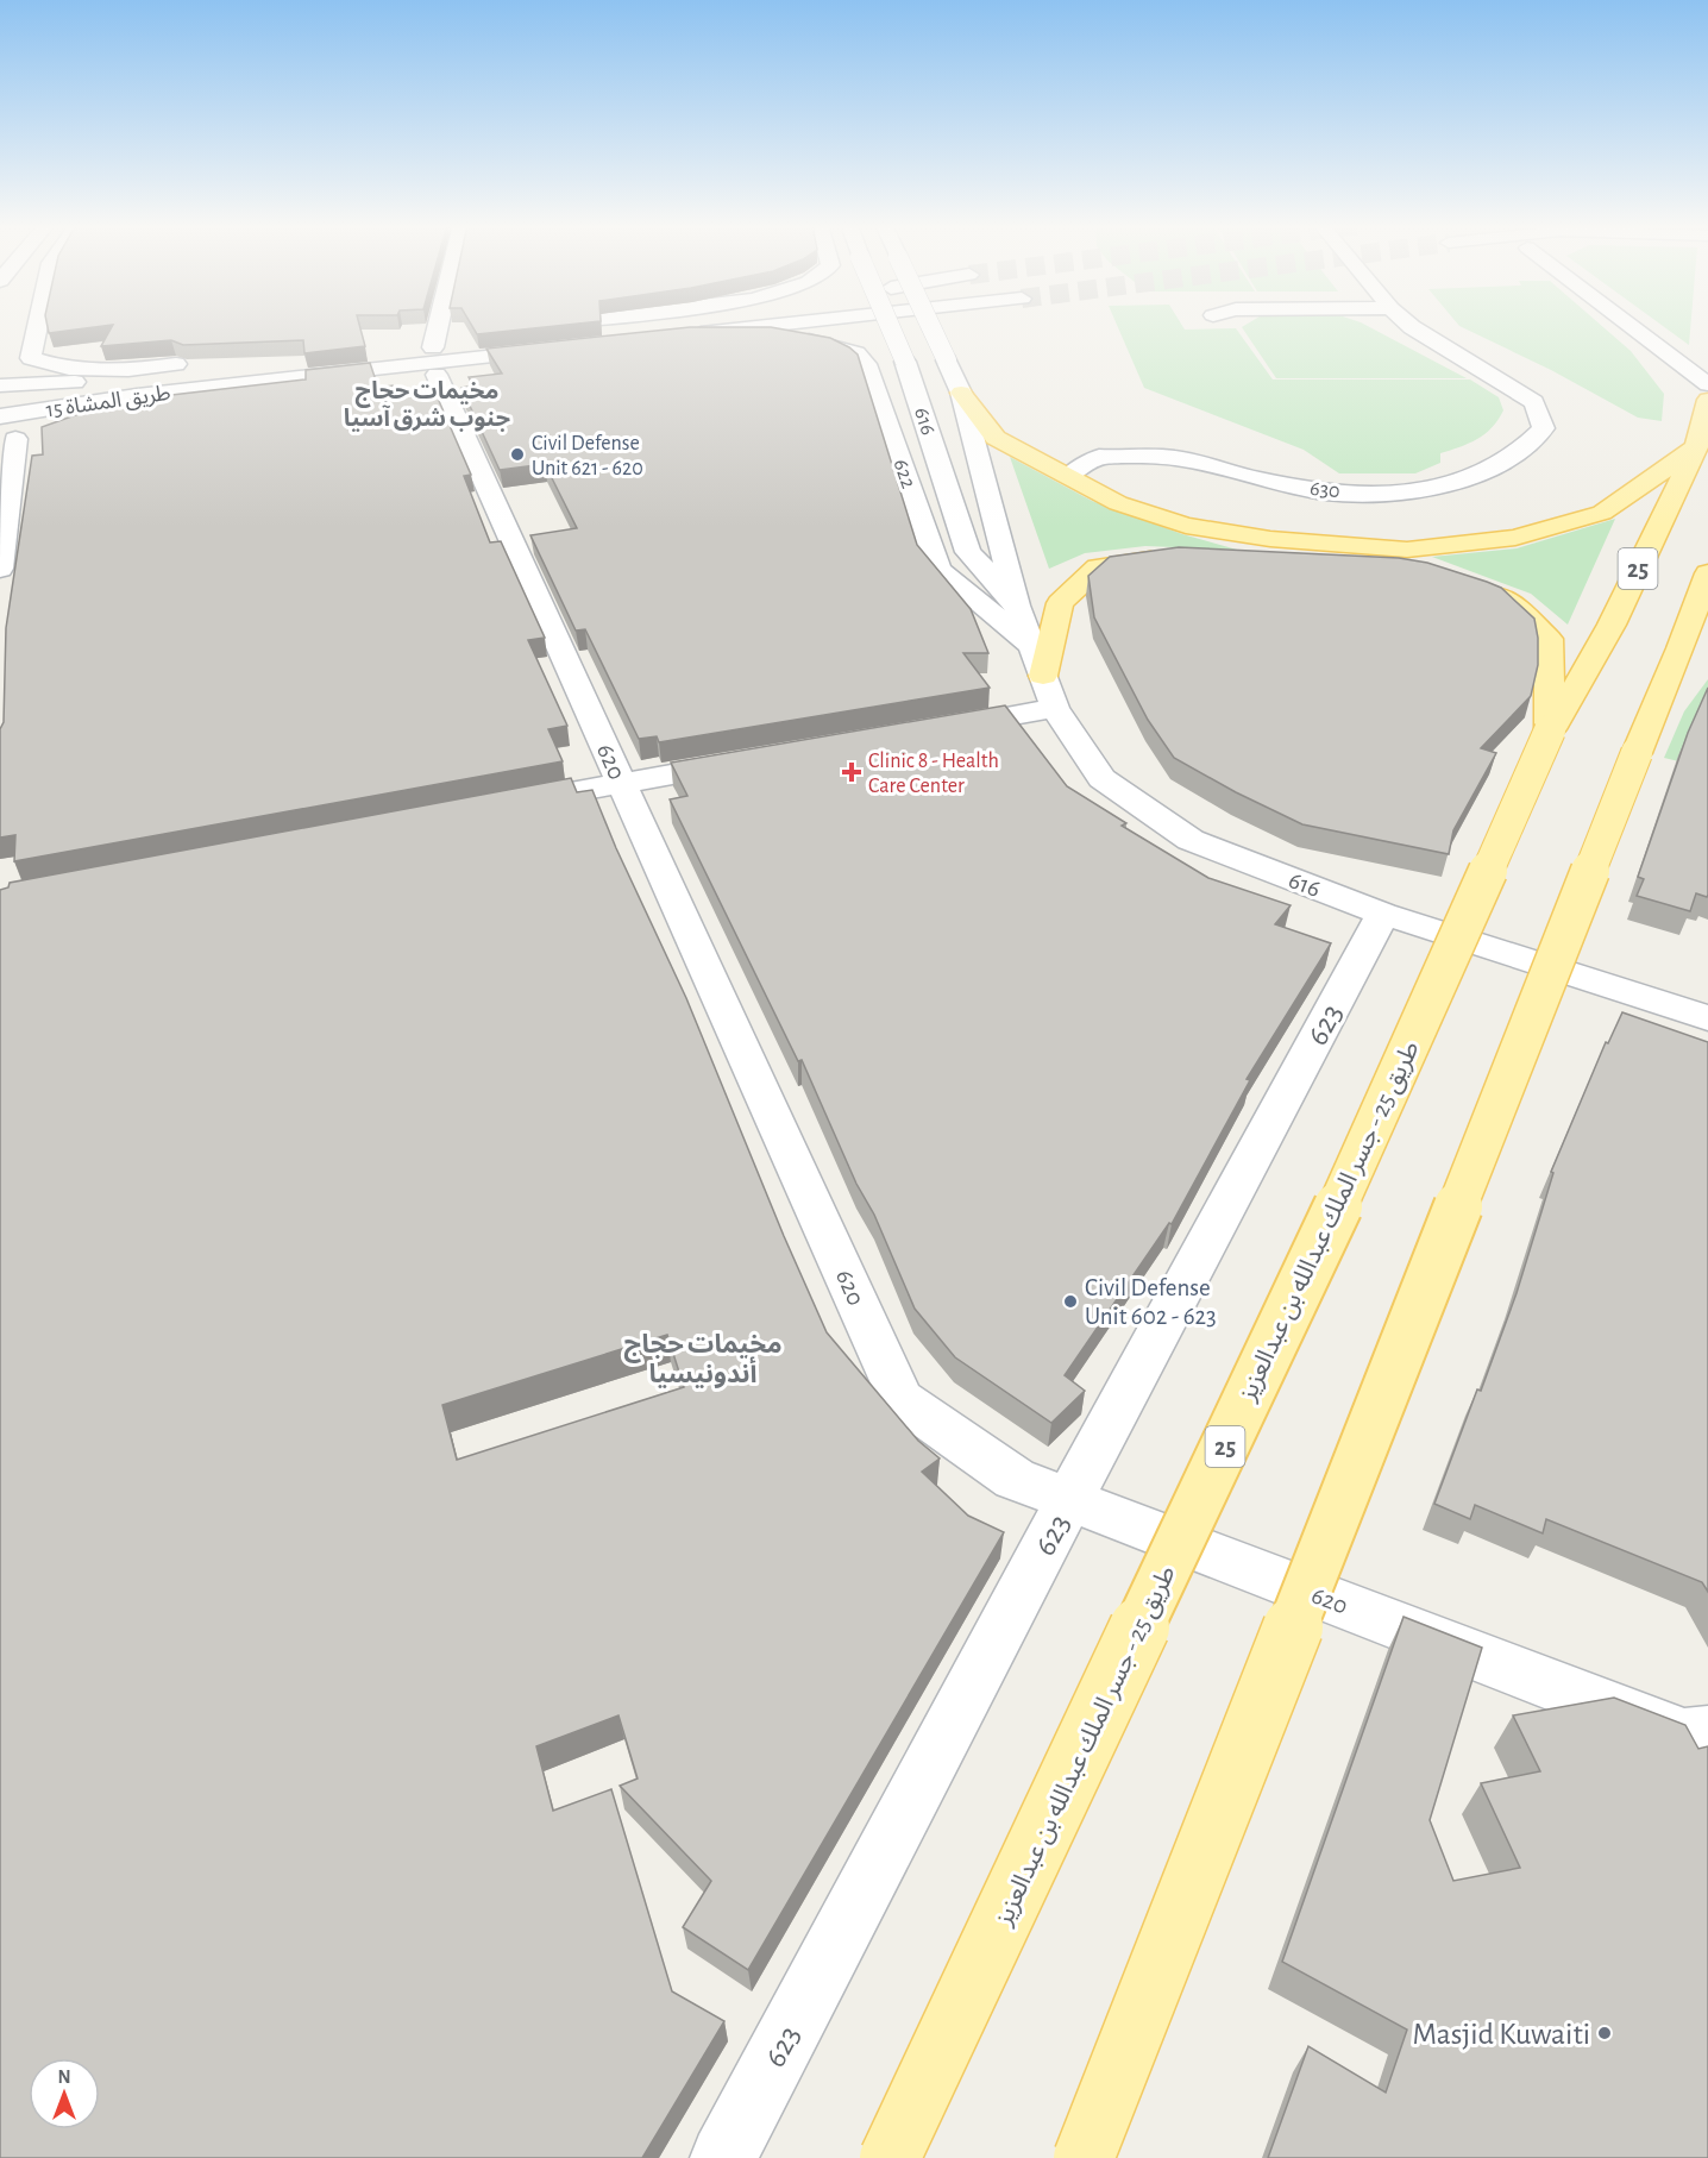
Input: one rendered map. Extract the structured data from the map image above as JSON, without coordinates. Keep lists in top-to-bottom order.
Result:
{
  "streets": {
    "main road": ["25", "طريق 25 - جسر الملك عبدالله بن عبدالعزيز"],
    "street": [
      "طريق المشاة 15",
      "616",
      "622",
      "630",
      "620",
      "623"
    ]
  },
  "crossings": [
    ["طريق المشاة 15", "620"],
    ["616", "622"],
    ["616", "623"],
    ["620", "623"]
  ],
  "districts": ["مخيمات حجاج جنوب شرق آسيا", "مخيمات حجاج أندونيسيا"],
  "places": {
    "other": ["Civil Defense Unit 621 - 620", "Civil Defense Unit 602 - 623", "Masjid Kuwaiti"],
    "health": ["Clinic 8 - Health Care Center"]
  },
  "north": "top"
}
